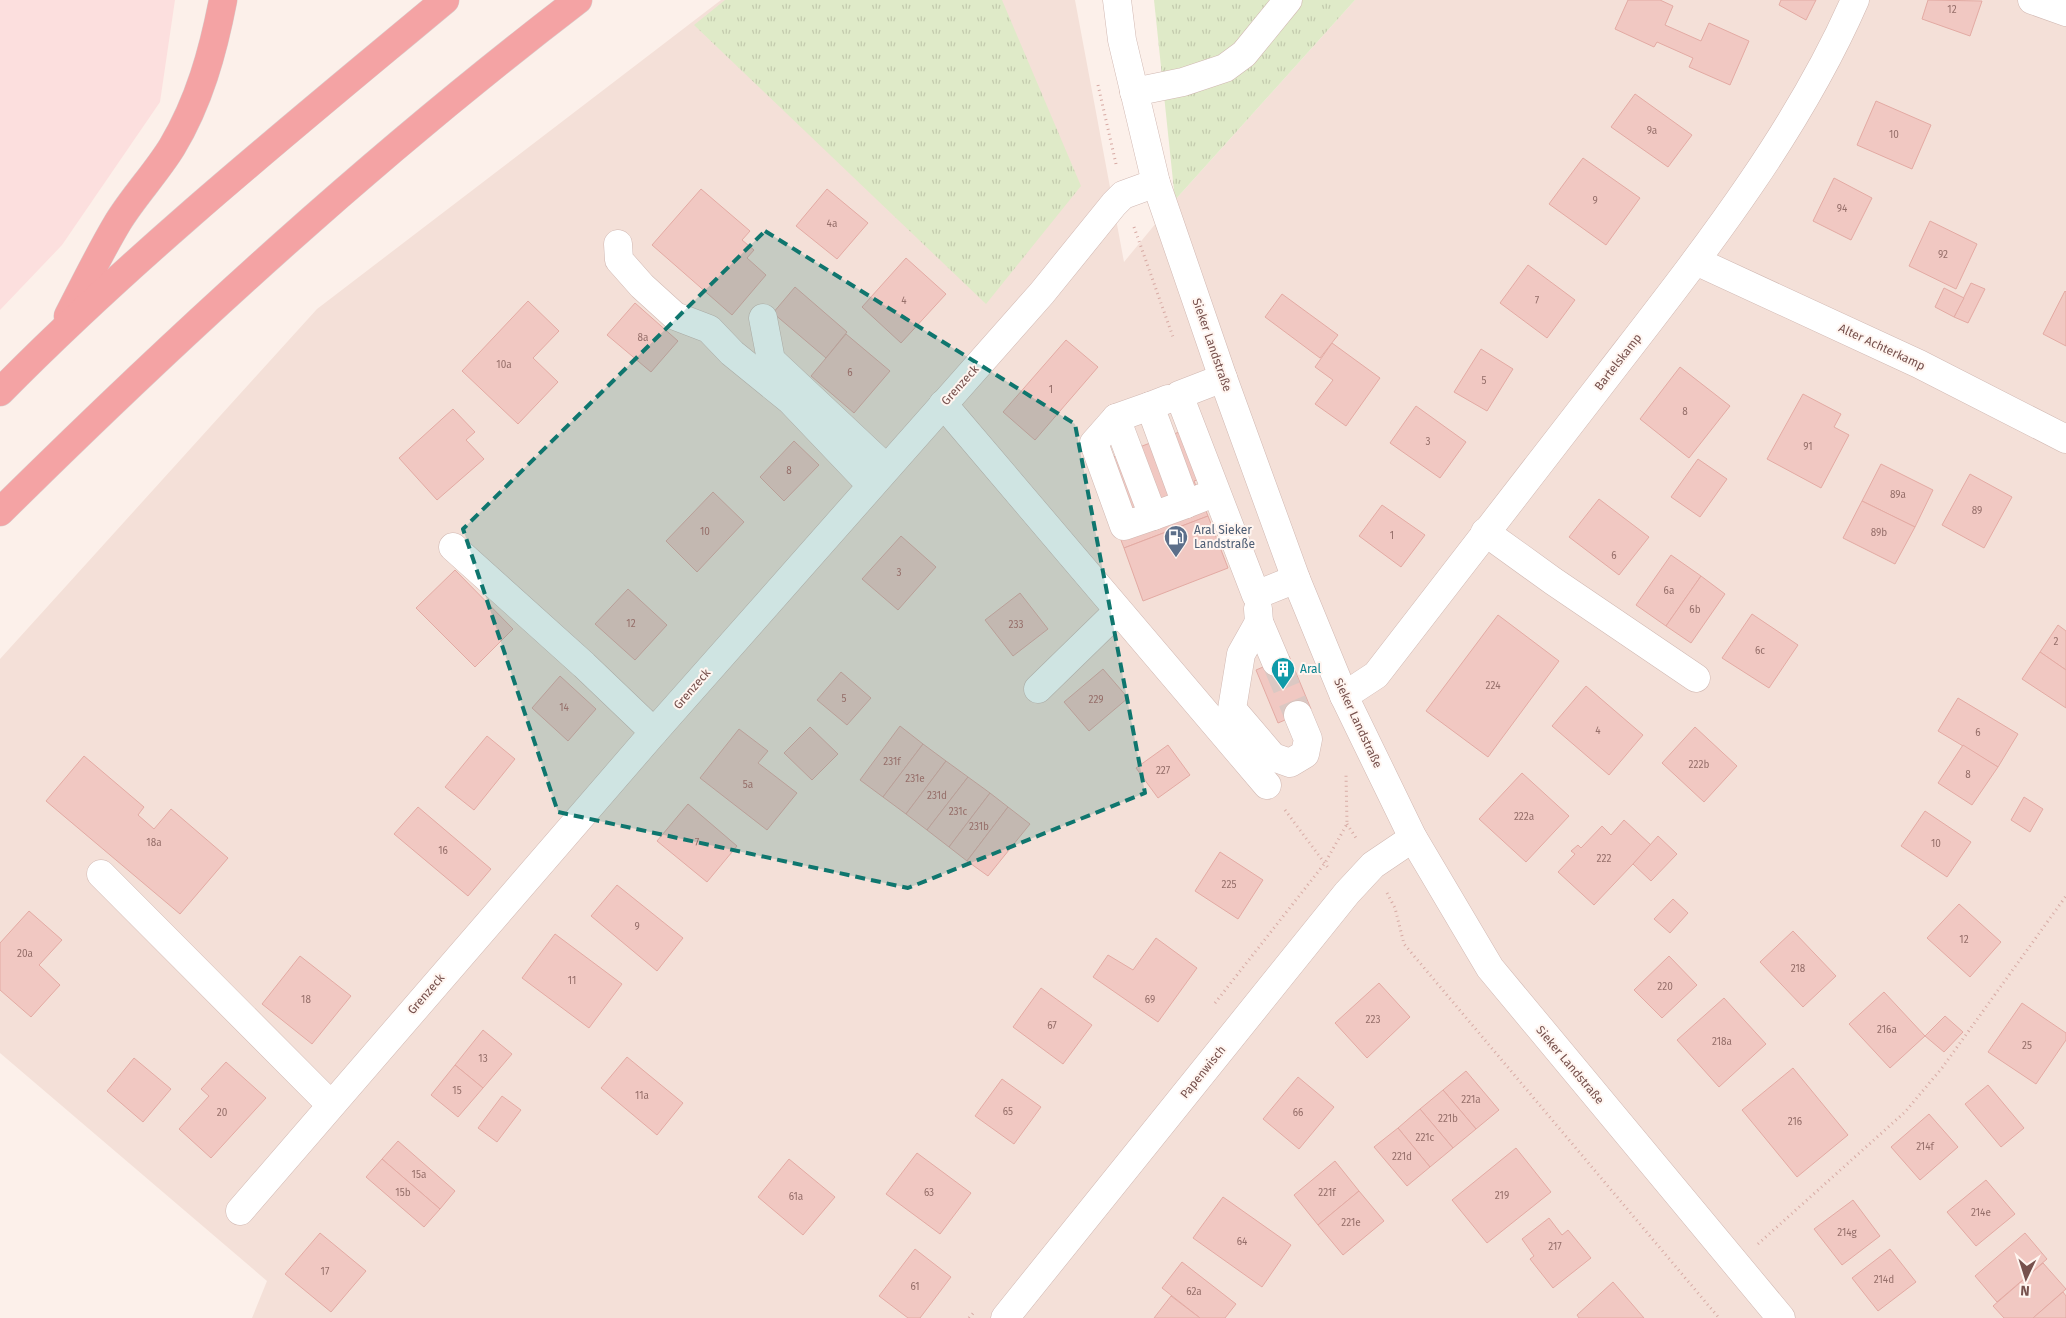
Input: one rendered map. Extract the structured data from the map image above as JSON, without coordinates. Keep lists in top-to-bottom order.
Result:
{
  "streets": {
    "street": [
      "Sieker Landstraße",
      "Alter Achterkamp",
      "Bartelskamp",
      "Grenzeck",
      "Papenwisch"
    ]
  },
  "crossings": [
    ["Sieker Landstraße", "Bartelskamp"],
    ["Sieker Landstraße", "Grenzeck"],
    ["Sieker Landstraße", "Papenwisch"],
    ["Alter Achterkamp", "Bartelskamp"]
  ],
  "places": {
    "fuel station": ["Aral Sieker Landstraße"],
    "building": ["Aral"]
  },
  "house_numbers": [
    "12",
    "9a",
    "10",
    "9",
    "94",
    "4a",
    "92",
    "4",
    "7",
    "8a",
    "10a",
    "6",
    "5",
    "1",
    "8",
    "3",
    "91",
    "8",
    "89a",
    "89",
    "10",
    "89b",
    "1",
    "6",
    "3",
    "6a",
    "6b",
    "12",
    "233",
    "2",
    "6c",
    "224",
    "5",
    "229",
    "14",
    "4",
    "6",
    "231f",
    "222b",
    "227",
    "8",
    "231e",
    "5a",
    "231d",
    "231c",
    "222a",
    "231b",
    "18a",
    "7",
    "10",
    "16",
    "222",
    "225",
    "9",
    "12",
    "20a",
    "218",
    "11",
    "220",
    "18",
    "69",
    "223",
    "67",
    "216a",
    "218a",
    "25",
    "13",
    "15",
    "11a",
    "221a",
    "65",
    "20",
    "66",
    "221b",
    "216",
    "221c",
    "214f",
    "221d",
    "15a",
    "15b",
    "63",
    "221f",
    "219",
    "61a",
    "214e",
    "221e",
    "214g",
    "64",
    "217",
    "17",
    "214d",
    "61",
    "62a"
  ],
  "north": "bottom"
}
